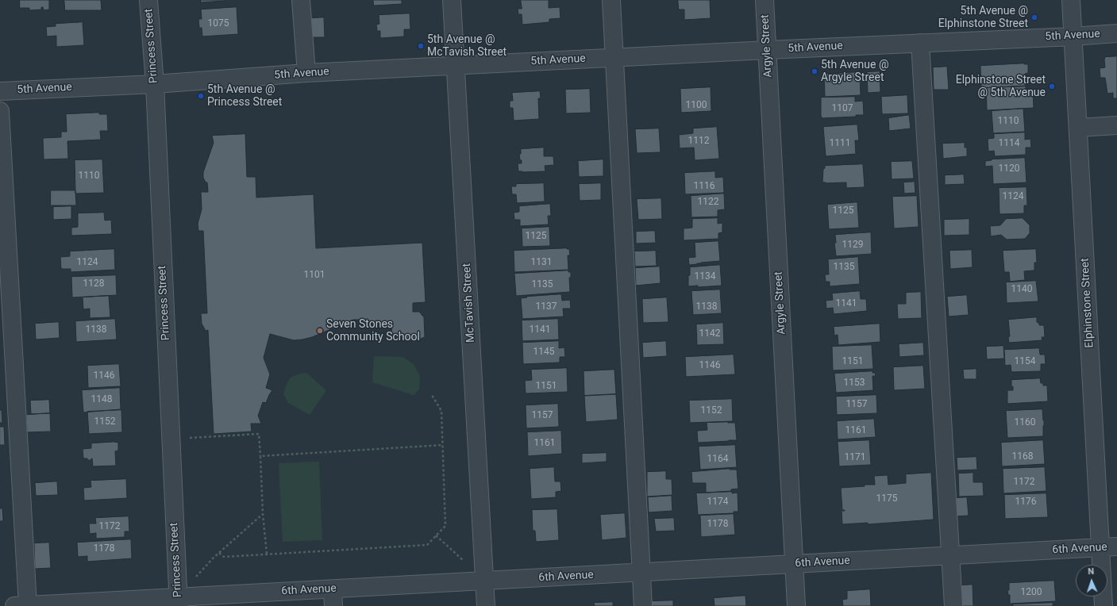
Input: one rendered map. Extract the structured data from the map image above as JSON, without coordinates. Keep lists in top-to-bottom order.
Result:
{
  "streets": {
    "street": [
      "5th Avenue",
      "Princess Street",
      "Argyle Street",
      "McTavish Street",
      "Elphinstone Street",
      "6th Avenue"
    ]
  },
  "crossings": [
    ["5th Avenue", "Princess Street"],
    ["5th Avenue", "Argyle Street"],
    ["5th Avenue", "McTavish Street"],
    ["5th Avenue", "Elphinstone Street"],
    ["Princess Street", "6th Avenue"],
    ["Argyle Street", "6th Avenue"],
    ["McTavish Street", "6th Avenue"],
    ["Elphinstone Street", "6th Avenue"]
  ],
  "places": [
    "5th Avenue @ Elphinstone Street",
    "5th Avenue @ McTavish Street",
    "5th Avenue @ Argyle Street",
    "Elphinstone Street @ 5th Avenue",
    "5th Avenue @ Princess Street",
    "Seven Stones Community School"
  ],
  "house_numbers": [
    "1075",
    "1100",
    "1107",
    "1110",
    "1112",
    "1111",
    "1114",
    "1120",
    "1110",
    "1116",
    "1124",
    "1122",
    "1125",
    "1125",
    "1129",
    "1124",
    "1131",
    "1135",
    "1101",
    "1134",
    "1128",
    "1135",
    "1140",
    "1141",
    "1137",
    "1138",
    "1138",
    "1141",
    "1142",
    "1145",
    "1151",
    "1154",
    "1146",
    "1146",
    "1153",
    "1151",
    "1148",
    "1157",
    "1152",
    "1157",
    "1152",
    "1160",
    "1161",
    "1161",
    "1168",
    "1171",
    "1164",
    "1172",
    "1175",
    "1174",
    "1176",
    "1178",
    "1172",
    "1178",
    "1200"
  ],
  "north": "top"
}
